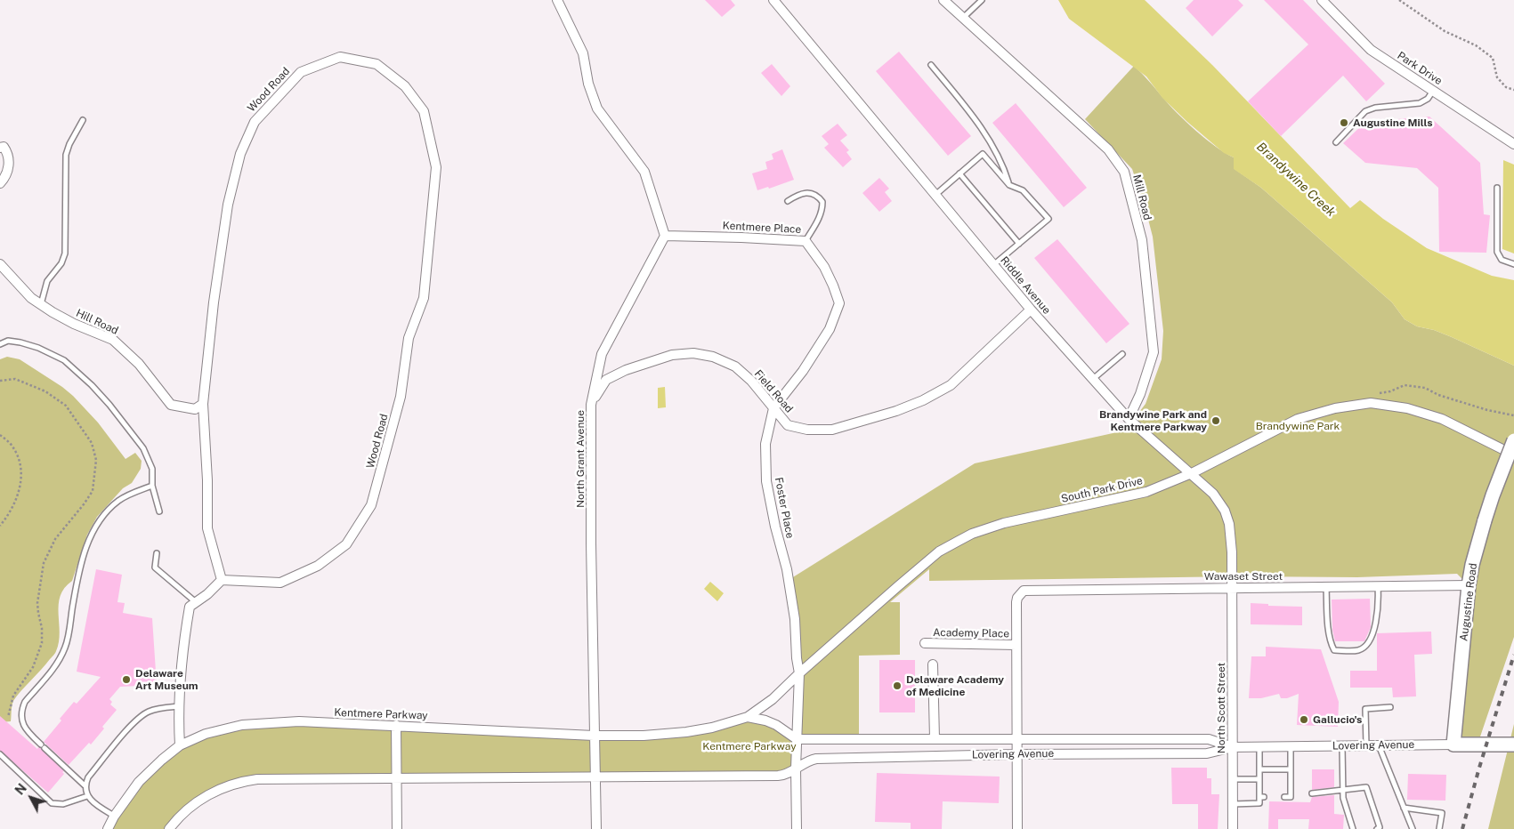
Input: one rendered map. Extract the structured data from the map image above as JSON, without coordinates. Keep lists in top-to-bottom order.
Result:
{
  "streets": {
    "street": [
      "Park Drive",
      "Wood Road",
      "Mill Road",
      "Kentmere Place",
      "Riddle Avenue",
      "Hill Road",
      "Field Road",
      "North Grant Avenue",
      "South Park Drive",
      "Foster Place",
      "Wawaset Street",
      "Augustine Road",
      "Academy Place",
      "North Scott Street",
      "Kentmere Parkway",
      "Lovering Avenue"
    ]
  },
  "crossings": [
    ["Wood Road", "Hill Road"],
    ["Mill Road", "Riddle Avenue"],
    ["Kentmere Place", "North Grant Avenue"],
    ["Kentmere Place", "Foster Place"],
    ["Riddle Avenue", "Field Road"],
    ["Riddle Avenue", "South Park Drive"],
    ["Riddle Avenue", "Wawaset Street"],
    ["Riddle Avenue", "North Scott Street"],
    ["Field Road", "North Grant Avenue"],
    ["Field Road", "Foster Place"],
    ["North Grant Avenue", "Kentmere Parkway"],
    ["South Park Drive", "Foster Place"],
    ["South Park Drive", "Kentmere Parkway"],
    ["Foster Place", "Kentmere Parkway"],
    ["Foster Place", "Lovering Avenue"],
    ["Wawaset Street", "Augustine Road"],
    ["Wawaset Street", "Academy Place"],
    ["Wawaset Street", "North Scott Street"],
    ["Augustine Road", "Lovering Avenue"],
    ["North Scott Street", "Lovering Avenue"]
  ],
  "water": ["Brandywine Creek"],
  "parks": ["Brandywine Park", "Kentmere Parkway"],
  "places": [
    "Augustine Mills",
    "Brandywine Park and Kentmere Parkway",
    "Delaware Art Museum",
    "Delaware Academy of Medicine",
    "Gallucio's"
  ],
  "north": "top left"
}
